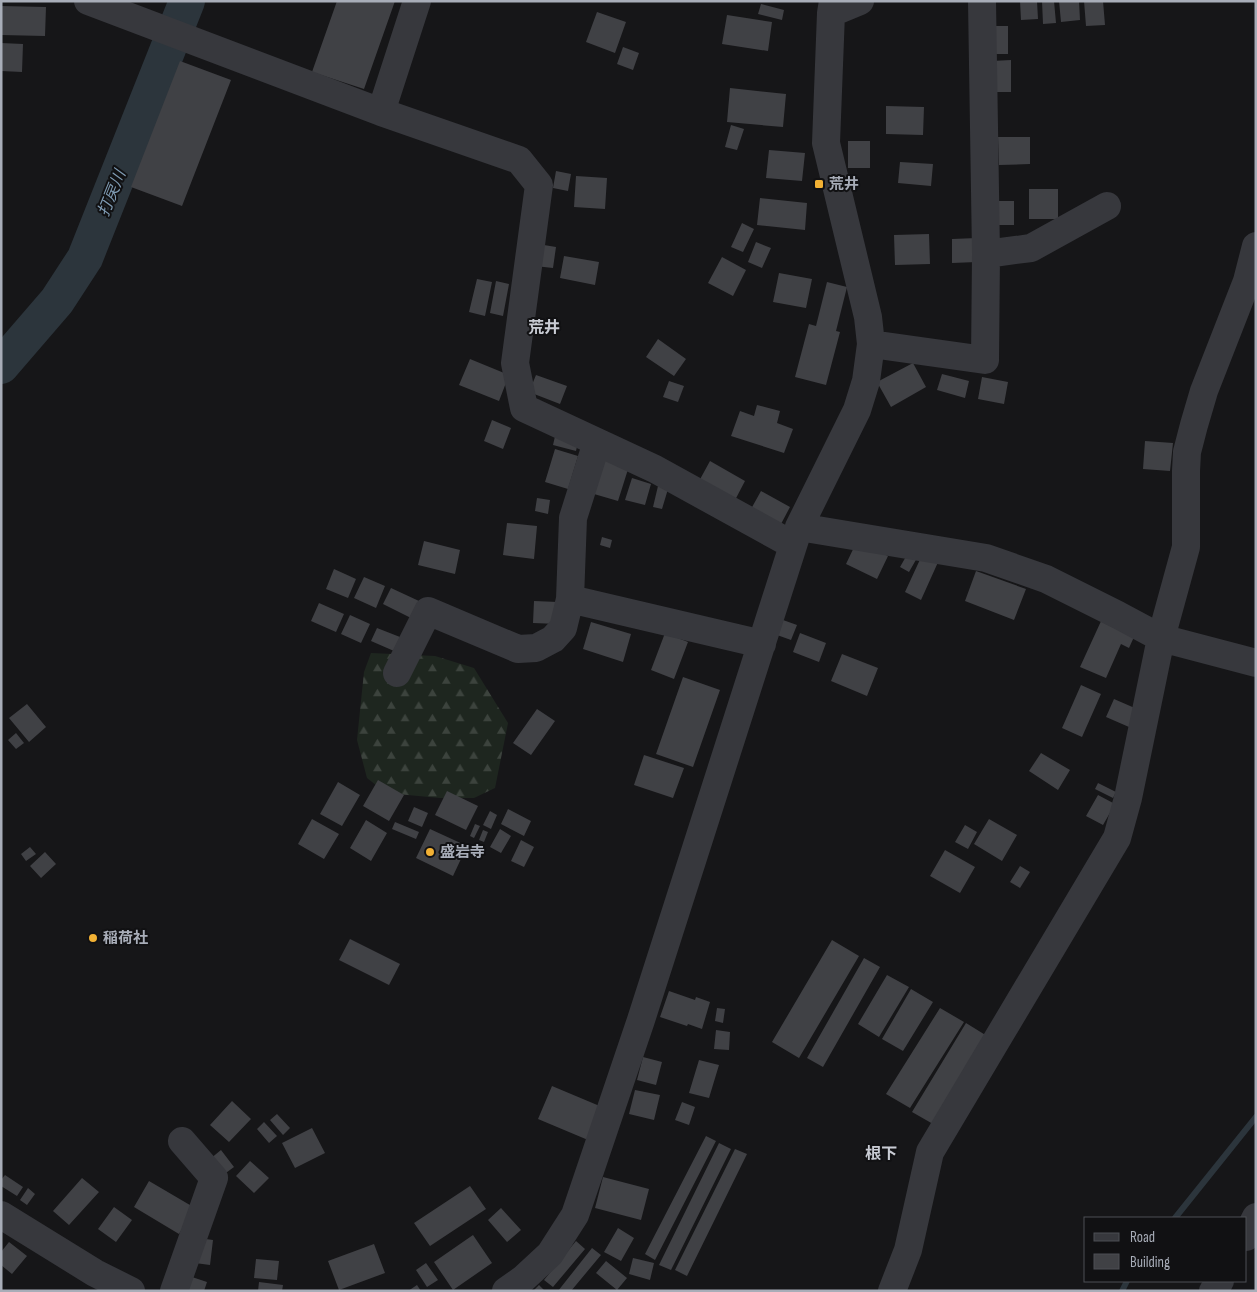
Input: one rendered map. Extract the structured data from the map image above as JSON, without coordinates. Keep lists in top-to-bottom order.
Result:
{
  "districts": ["荒井", "根下"],
  "water": ["打戻川"],
  "places": {
    "transit": ["荒井"],
    "other": ["盛岩寺", "稲荷社"]
  },
  "legend": ["Road", "Building"]
}
